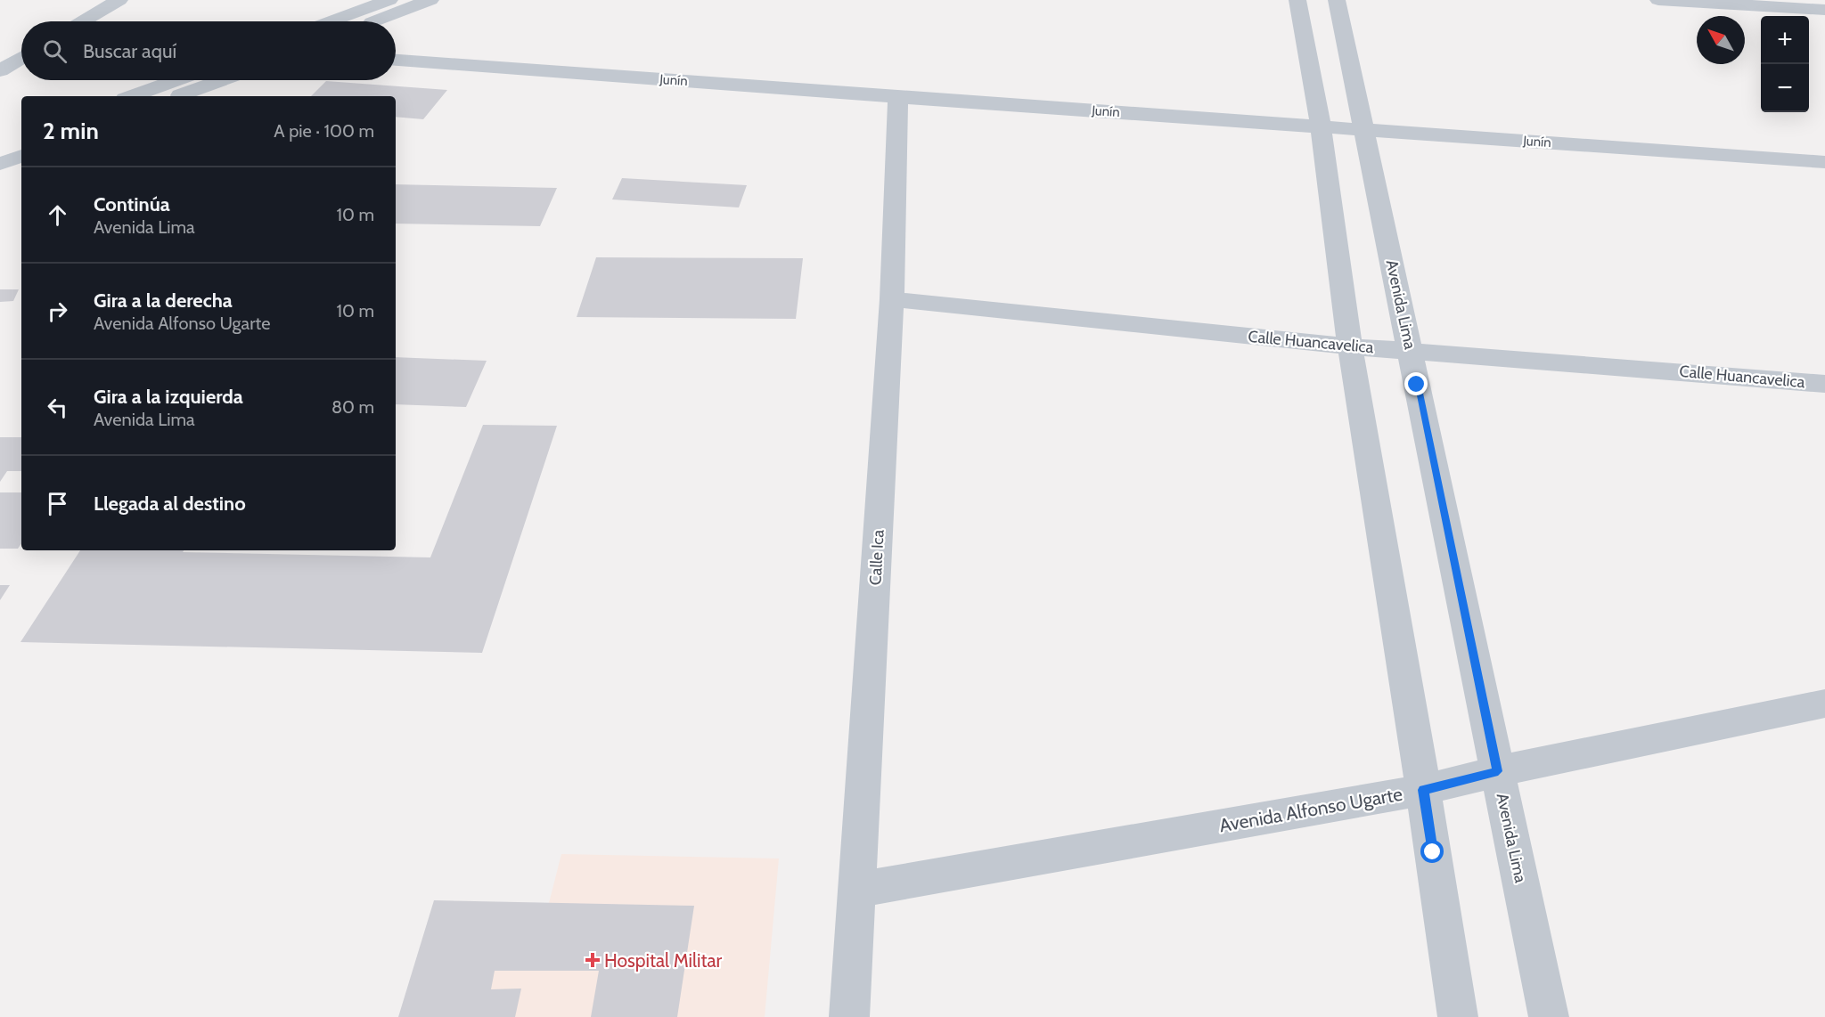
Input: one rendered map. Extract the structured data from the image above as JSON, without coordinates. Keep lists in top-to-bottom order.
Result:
{
  "streets": {
    "street": [
      "Junín",
      "Avenida Lima",
      "Calle Huancavelica",
      "Calle Ica",
      "Avenida Alfonso Ugarte"
    ]
  },
  "crossings": [
    ["Junín", "Avenida Lima"],
    ["Junín", "Calle Ica"],
    ["Avenida Lima", "Calle Huancavelica"],
    ["Avenida Lima", "Avenida Alfonso Ugarte"],
    ["Calle Huancavelica", "Calle Ica"],
    ["Calle Ica", "Avenida Alfonso Ugarte"]
  ],
  "places": {
    "health": ["Hospital Militar"]
  },
  "north": "top left",
  "page": {
    "map_buttons": ["+", "−"],
    "search": "Buscar aquí",
    "heading": ["2 min", "A pie · 100 m"],
    "list": [
      ["Continúa", "Avenida Lima", "10 m"],
      ["Gira a la derecha", "Avenida Alfonso Ugarte", "10 m"],
      ["Gira a la izquierda", "Avenida Lima", "80 m"],
      "Llegada al destino"
    ]
  }
}
